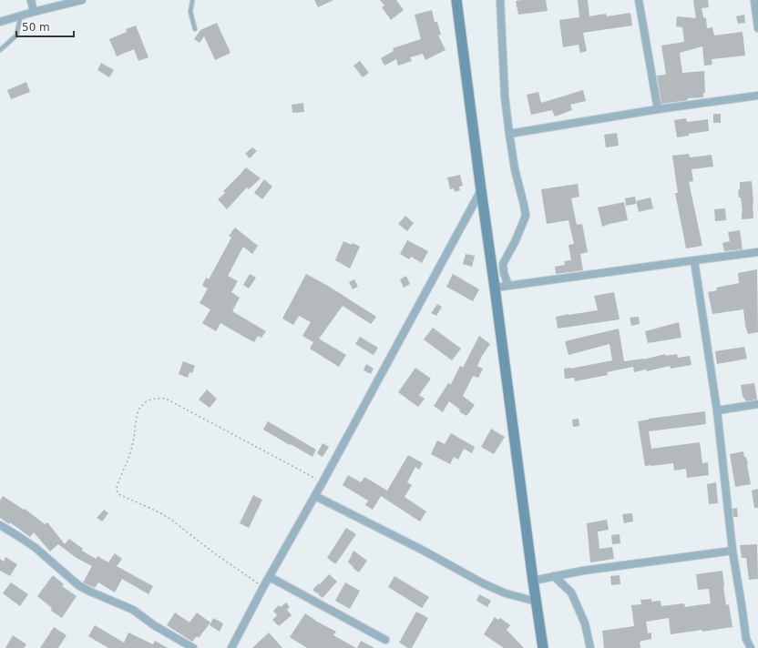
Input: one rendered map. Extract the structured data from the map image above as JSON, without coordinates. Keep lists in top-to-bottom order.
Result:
{
  "scale_bar": "50 m"
}
